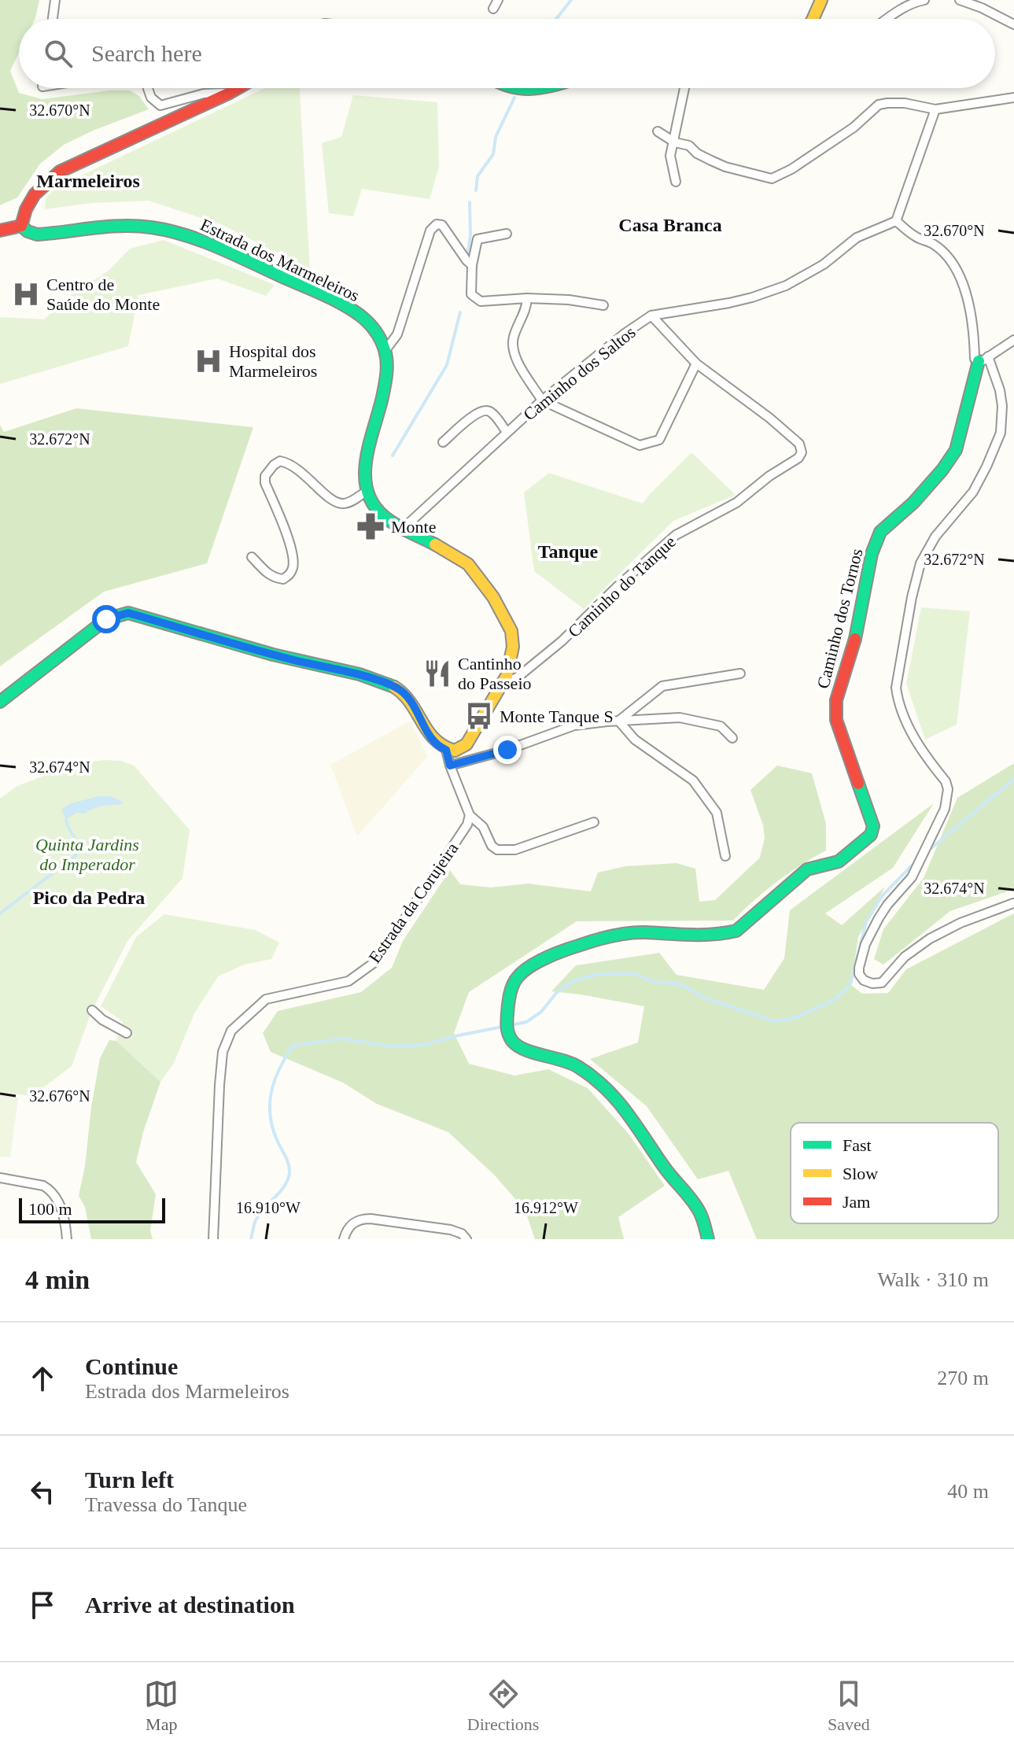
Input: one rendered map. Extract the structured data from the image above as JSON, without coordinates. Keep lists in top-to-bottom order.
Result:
{
  "streets": {
    "main road": ["Estrada dos Marmeleiros", "Caminho dos Tornos"],
    "street": ["Caminho dos Saltos", "Caminho do Tanque", "Estrada da Corujeira"]
  },
  "districts": [
    "Marmeleiros",
    "Casa Branca",
    "Tanque",
    "Pico da Pedra"
  ],
  "parks": ["Quinta Jardins do Imperador"],
  "places": {
    "hospital": ["Centro de Saúde do Monte", "Hospital dos Marmeleiros"],
    "pharmacy": ["Monte"],
    "restaurant": ["Cantinho do Passeio"],
    "bus stop": ["Monte Tanque S"]
  },
  "legend": ["Fast", "Slow", "Jam"],
  "scale_bar": "100 m",
  "page": {
    "search": "Search here",
    "scale": "100 m",
    "heading": ["4 min", "Walk · 310 m"],
    "list": [
      ["Continue", "Estrada dos Marmeleiros", "270 m"],
      ["Turn left", "Travessa do Tanque", "40 m"],
      "Arrive at destination"
    ],
    "nav": ["Map", "Directions", "Saved"]
  },
  "coordinates": [
    "32.670°N",
    "32.672°N",
    "32.674°N",
    "32.676°N",
    "16.910°W",
    "16.912°W"
  ]
}
